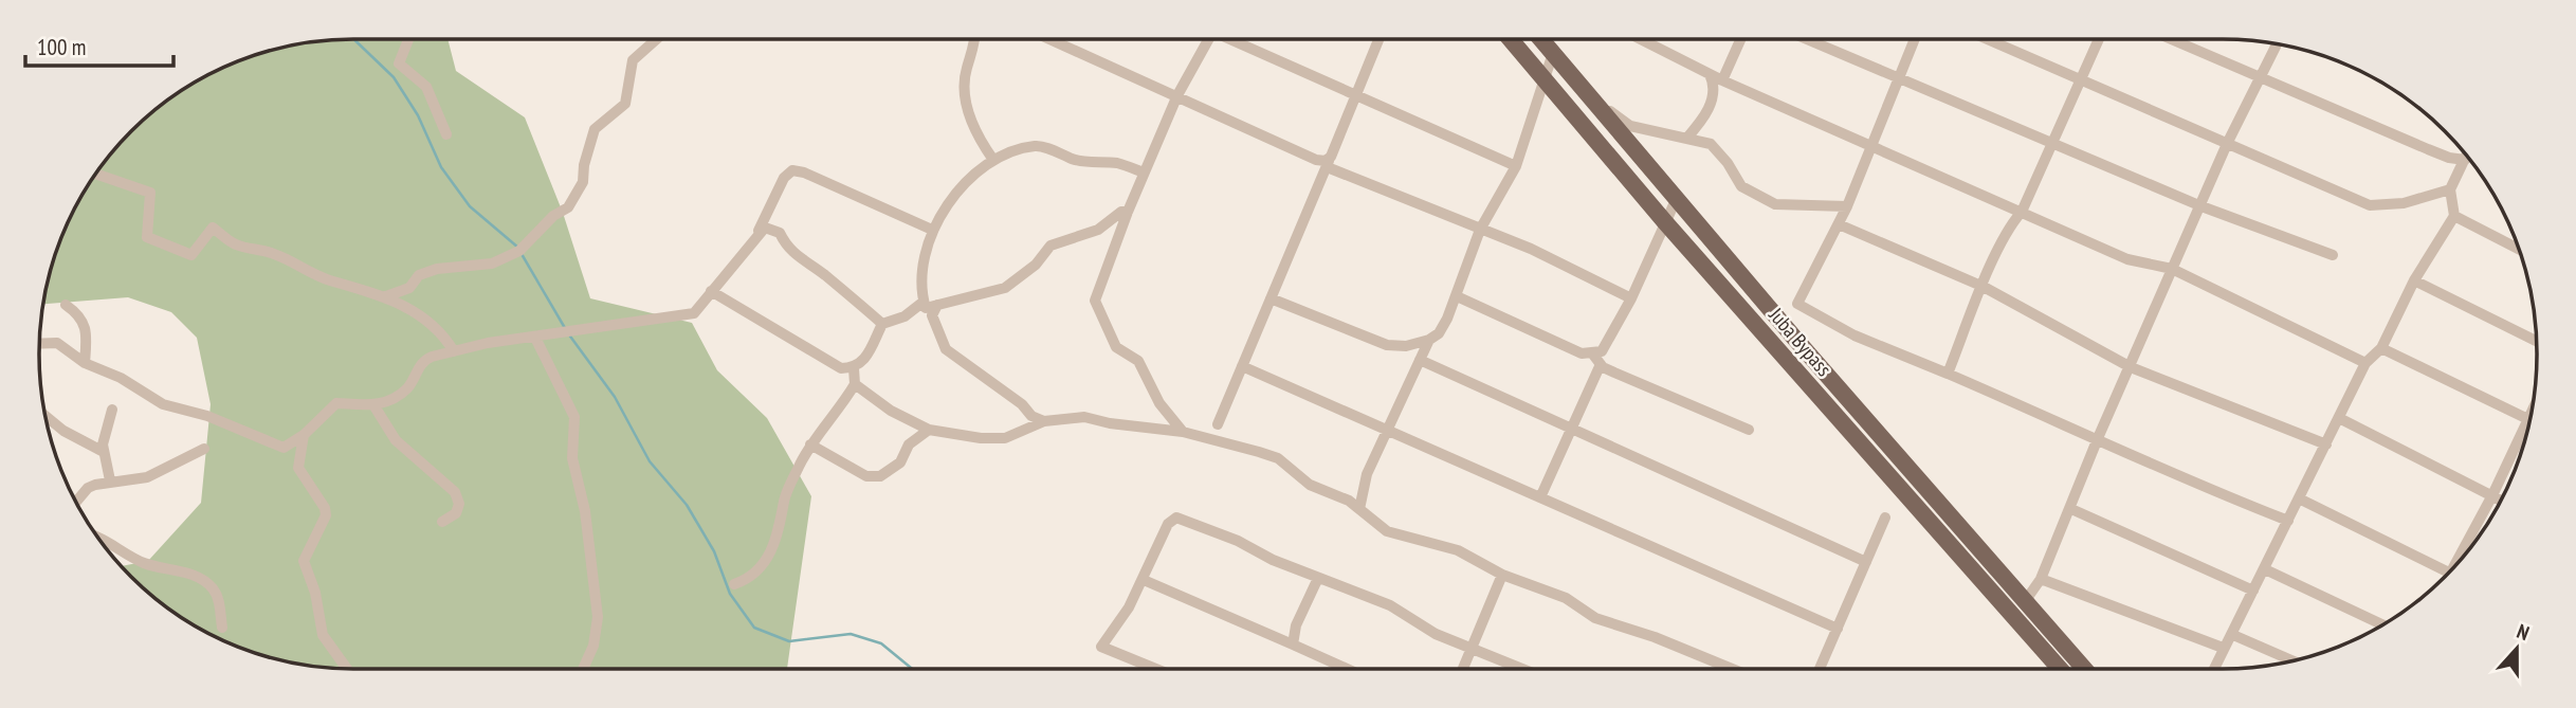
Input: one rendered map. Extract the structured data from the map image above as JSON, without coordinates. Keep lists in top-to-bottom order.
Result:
{
  "streets": {
    "main road": ["Juba Bypass"]
  },
  "scale_bar": "100 m",
  "north": "top"
}
